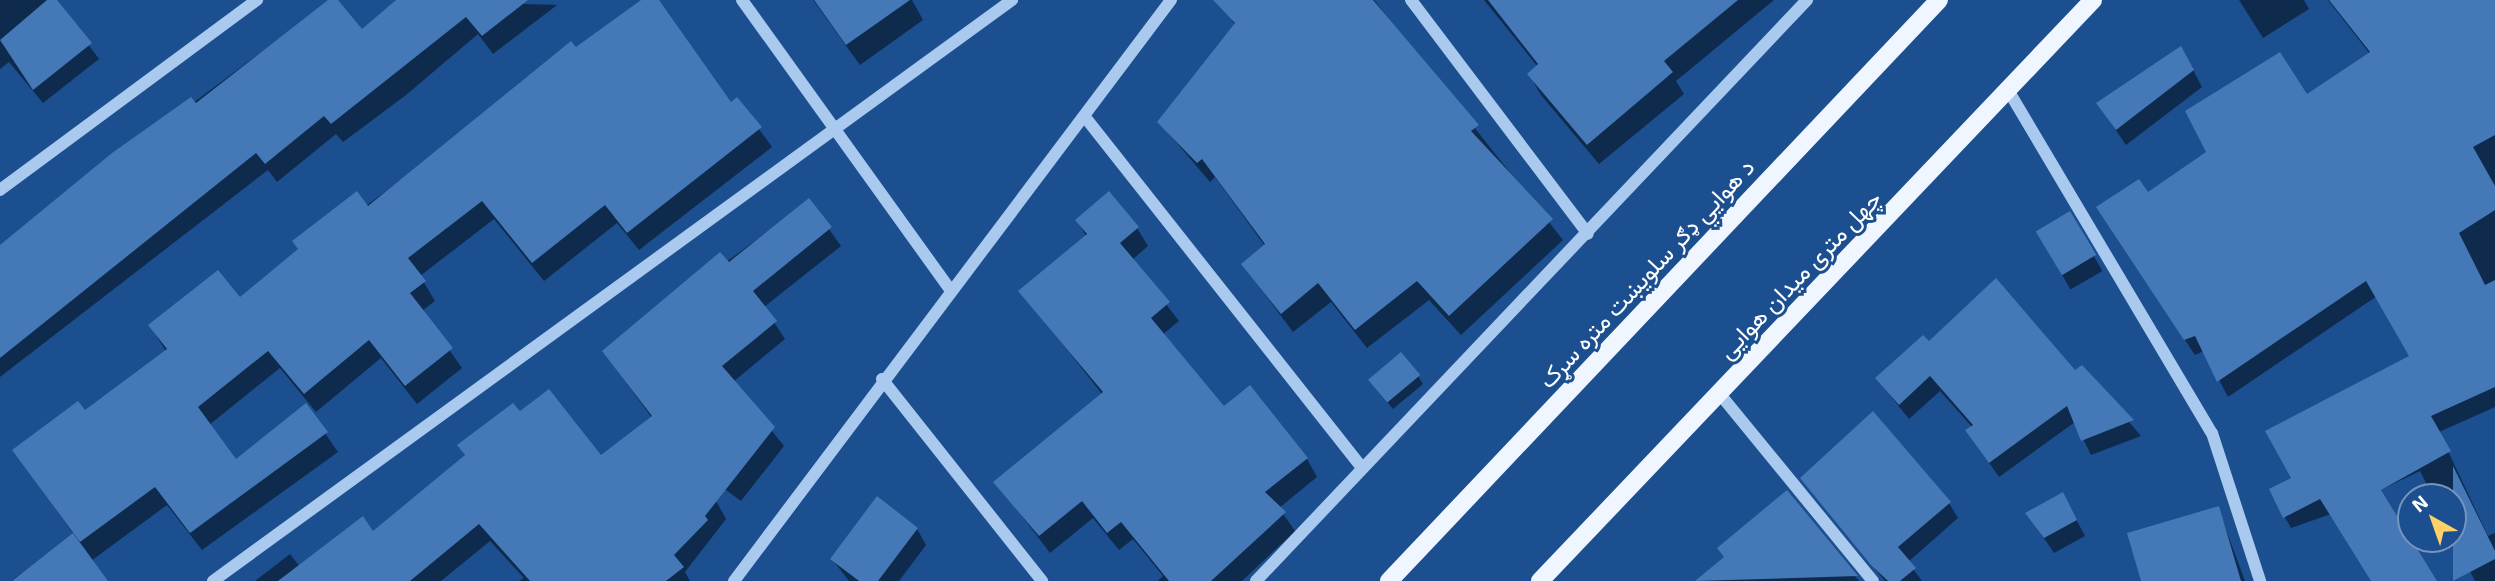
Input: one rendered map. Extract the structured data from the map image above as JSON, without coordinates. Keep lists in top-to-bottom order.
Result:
{
  "streets": {
    "main road": ["د هوايي ډګر سلویښت متره سړک", "چهل متری میدان هوایی"]
  },
  "north": "top left"
}
